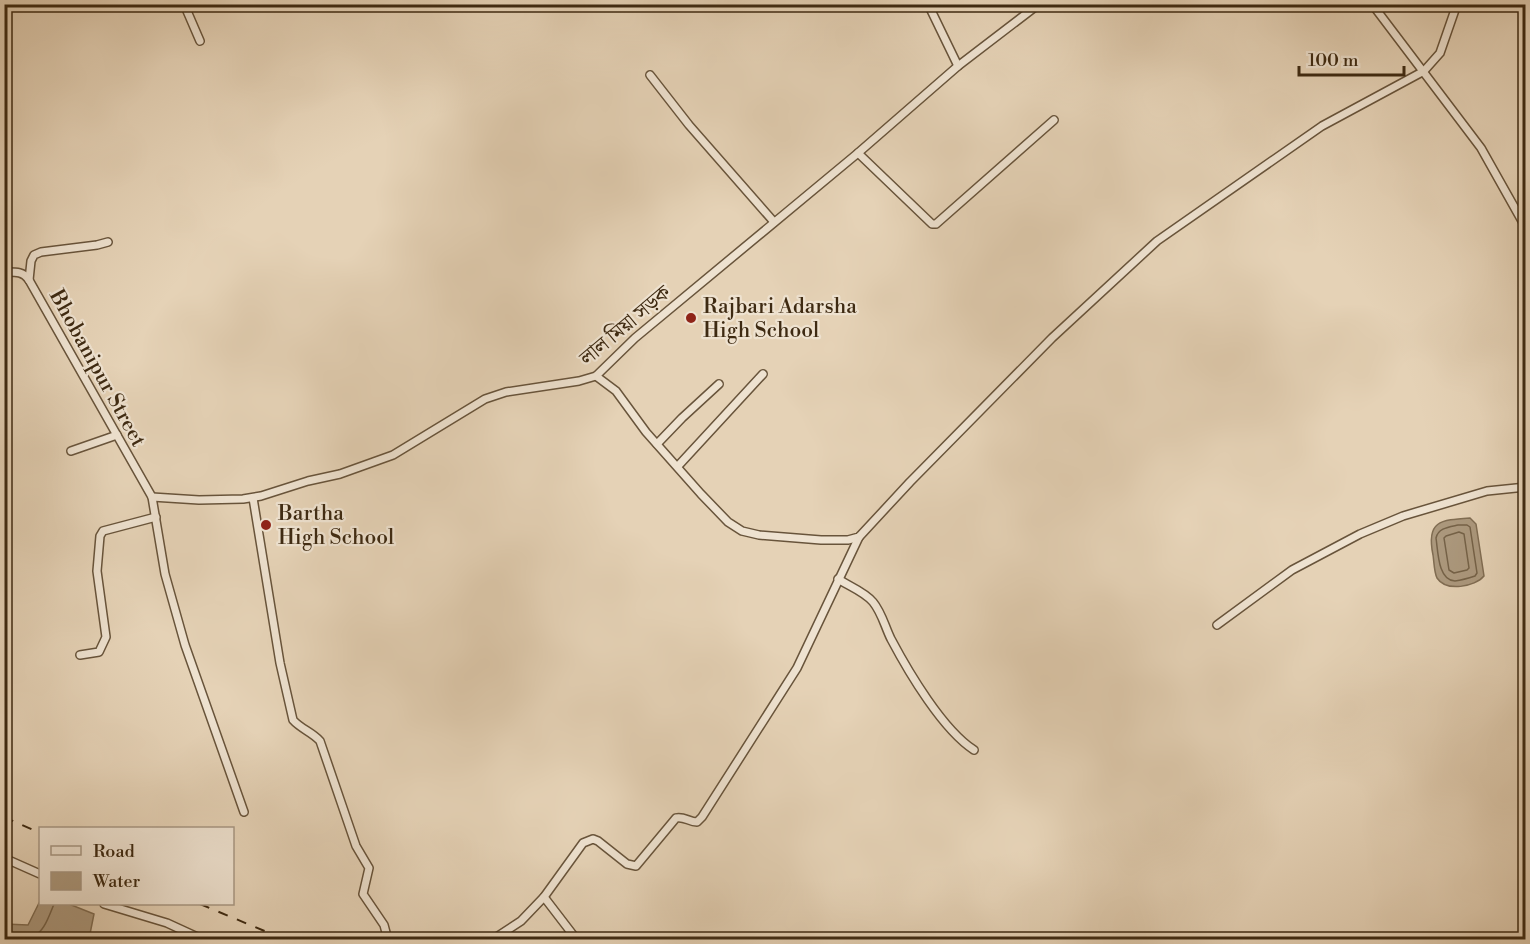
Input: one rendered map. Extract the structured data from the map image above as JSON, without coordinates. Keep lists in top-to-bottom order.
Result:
{
  "streets": {
    "street": ["লাল মিয়া সড়ক", "Bhobanipur Street"]
  },
  "crossings": [
    ["লাল মিয়া সড়ক", "Bhobanipur Street"]
  ],
  "places": ["Rajbari Adarsha High School", "Bartha High School"],
  "legend": ["Road", "Water"],
  "scale_bar": "100 m"
}
